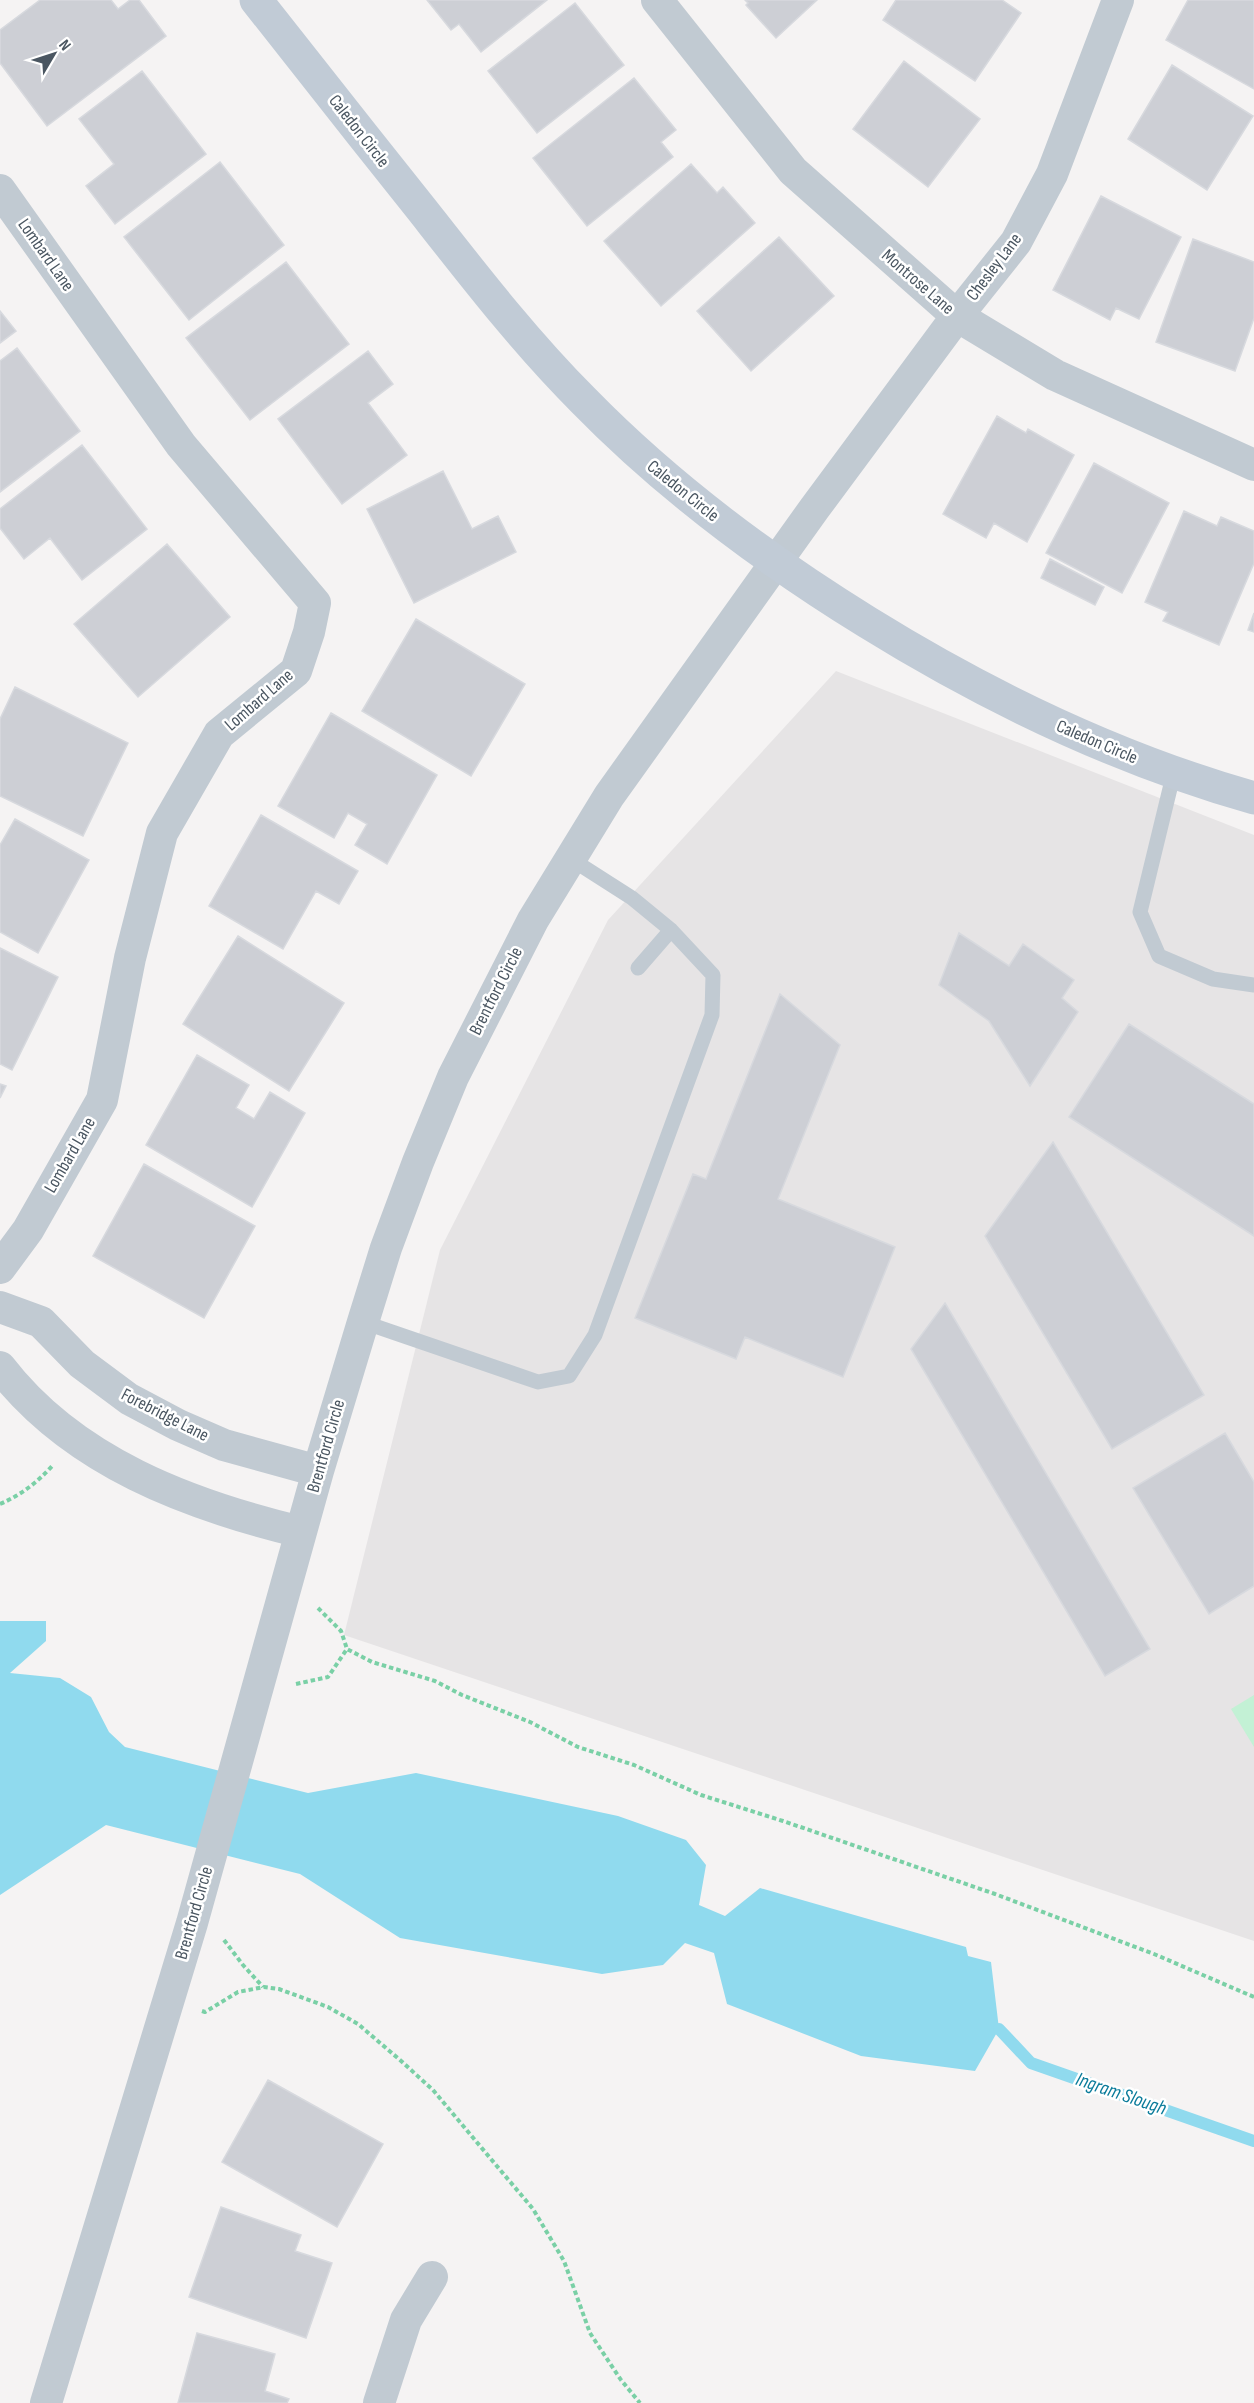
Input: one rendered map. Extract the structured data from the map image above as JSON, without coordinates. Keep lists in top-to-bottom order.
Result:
{
  "streets": {
    "street": [
      "Caledon Circle",
      "Lombard Lane",
      "Chesley Lane",
      "Montrose Lane",
      "Brentford Circle",
      "Forebridge Lane"
    ]
  },
  "crossings": [
    ["Caledon Circle", "Chesley Lane"],
    ["Caledon Circle", "Brentford Circle"],
    ["Chesley Lane", "Montrose Lane"],
    ["Chesley Lane", "Brentford Circle"],
    ["Brentford Circle", "Forebridge Lane"]
  ],
  "water": ["Ingram Slough"],
  "north": "top right"
}
